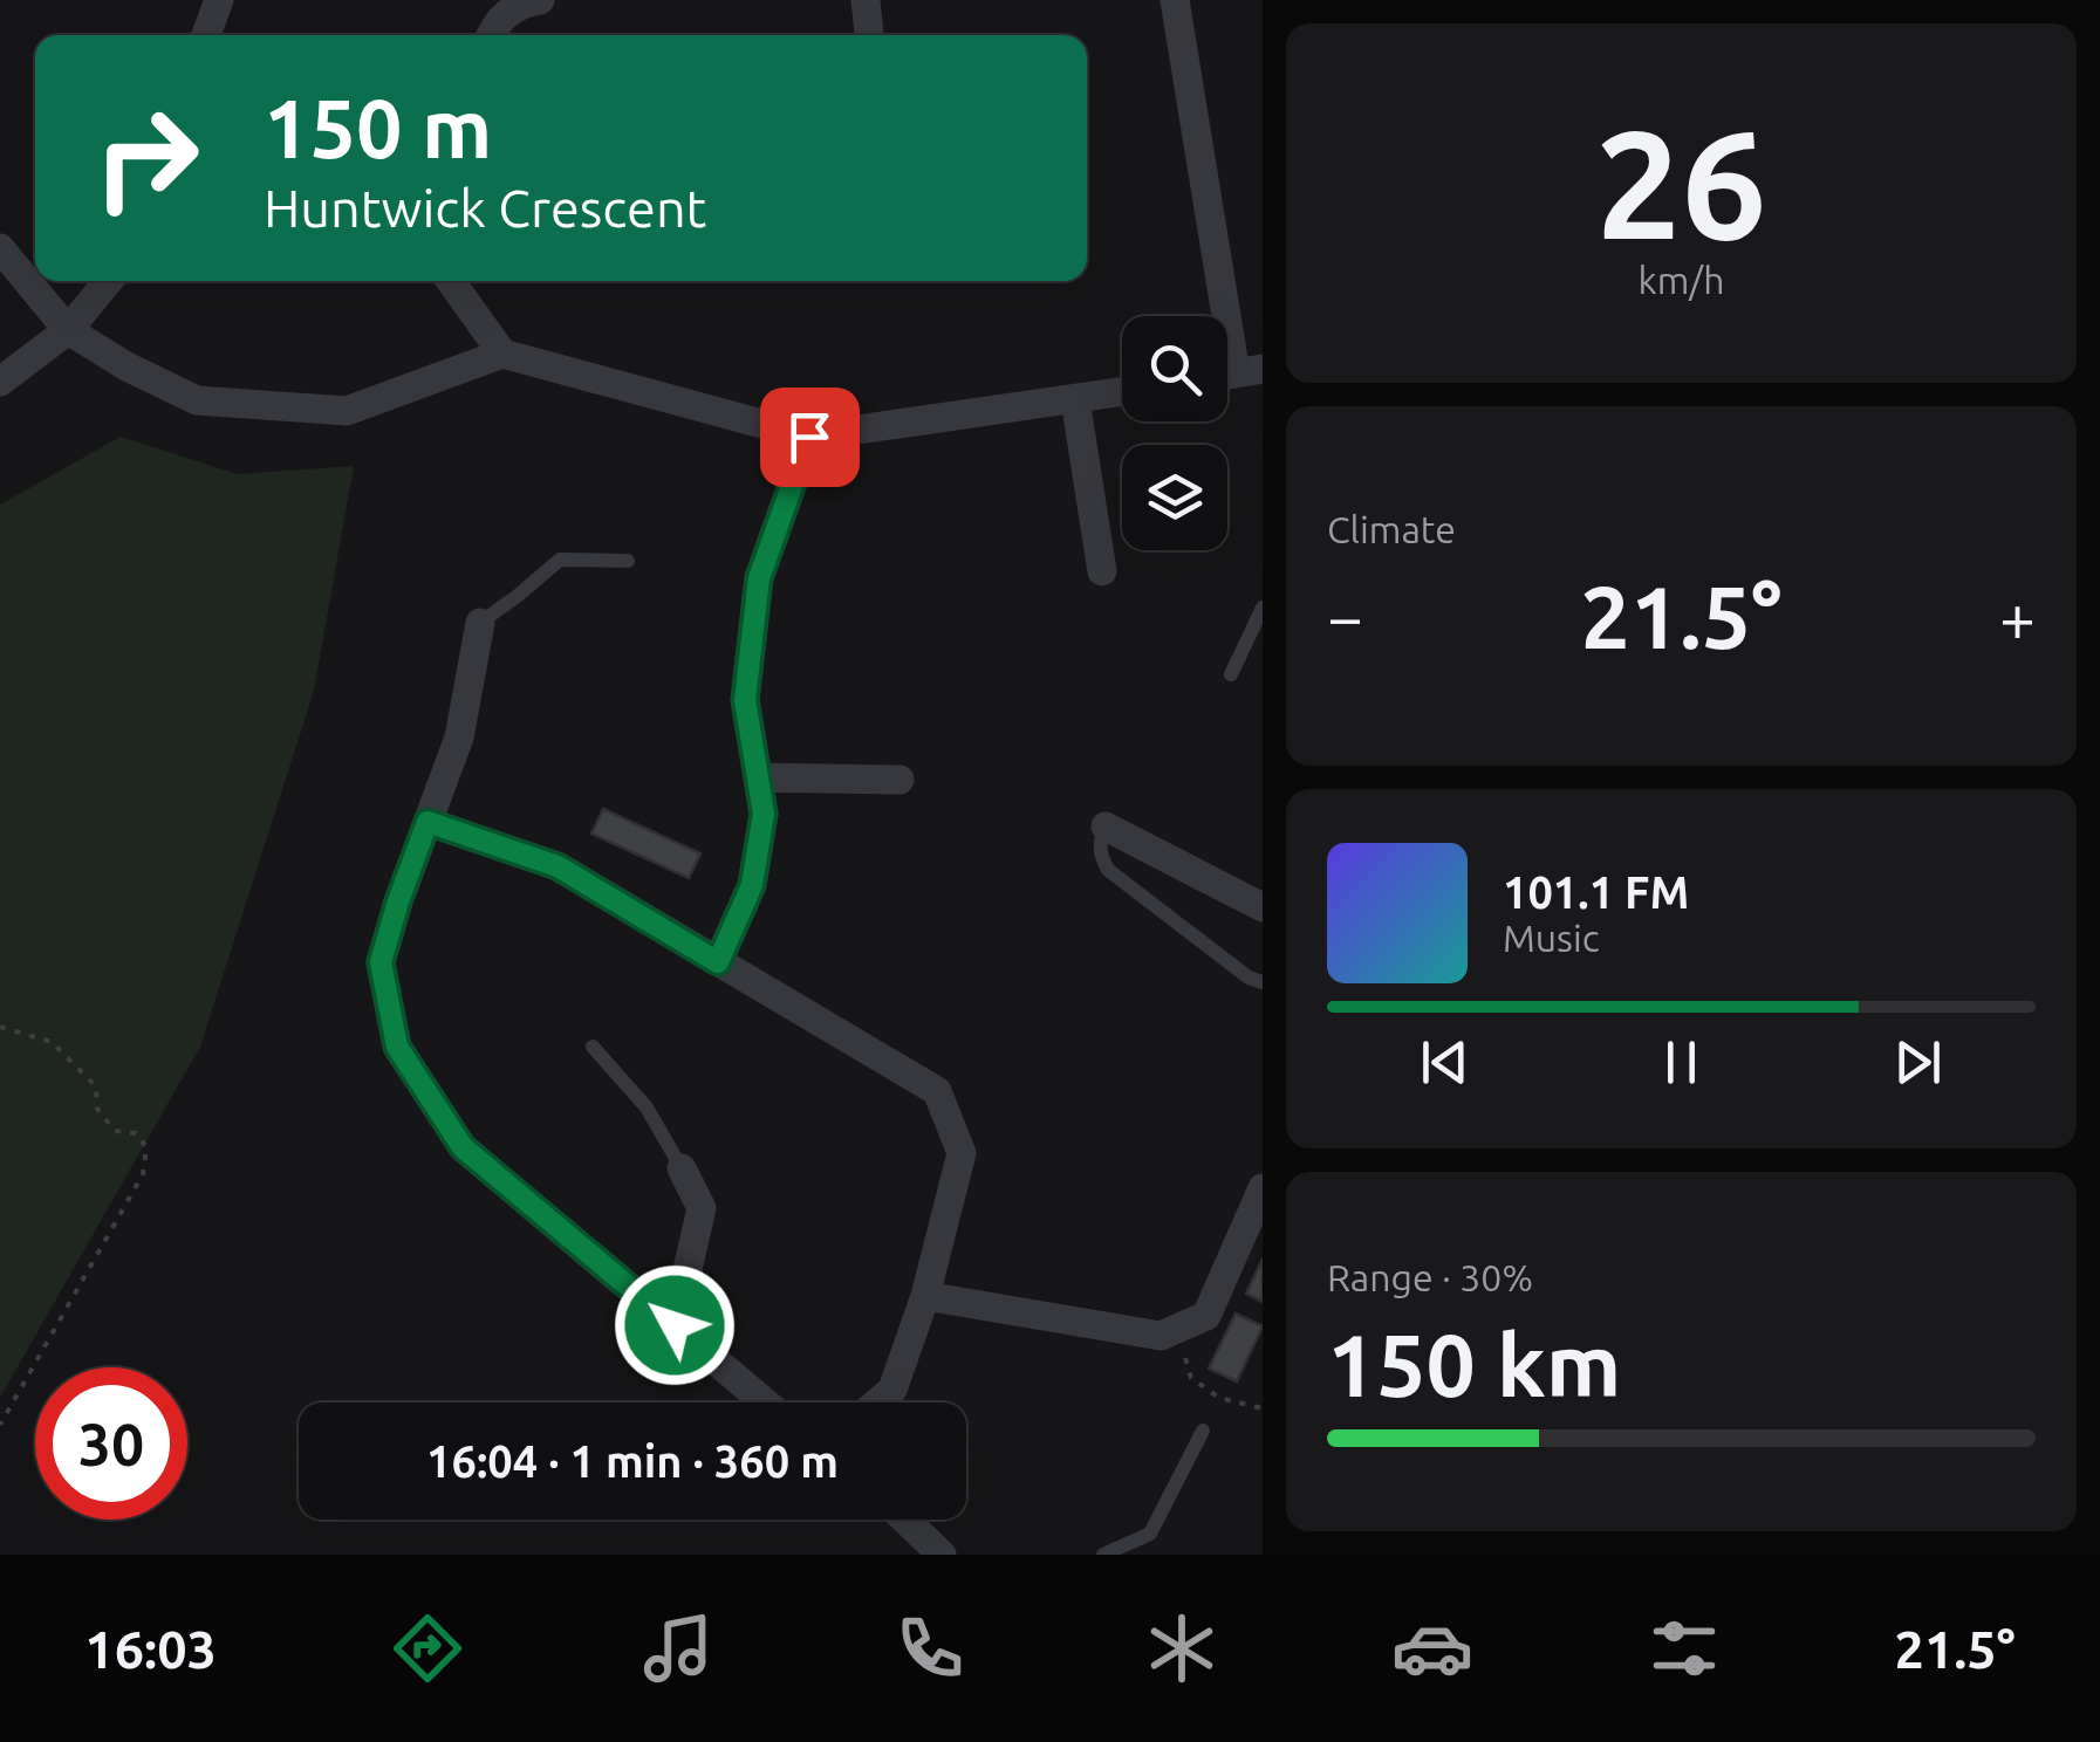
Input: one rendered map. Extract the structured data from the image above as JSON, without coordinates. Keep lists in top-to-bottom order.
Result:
{
  "page": {
    "tile": [
      ["26", "km/h"],
      "Climate",
      ["Range · 30%", "150 km"]
    ],
    "turn": ["150 m", "Huntwick Crescent"],
    "heat": ["−", "21.5°", "+"],
    "song": ["101.1 FM", "Music"],
    "limit": "30",
    "trip": "16:04 · 1 min · 360 m",
    "tabs": ["16:03", "21.5°"]
  }
}
